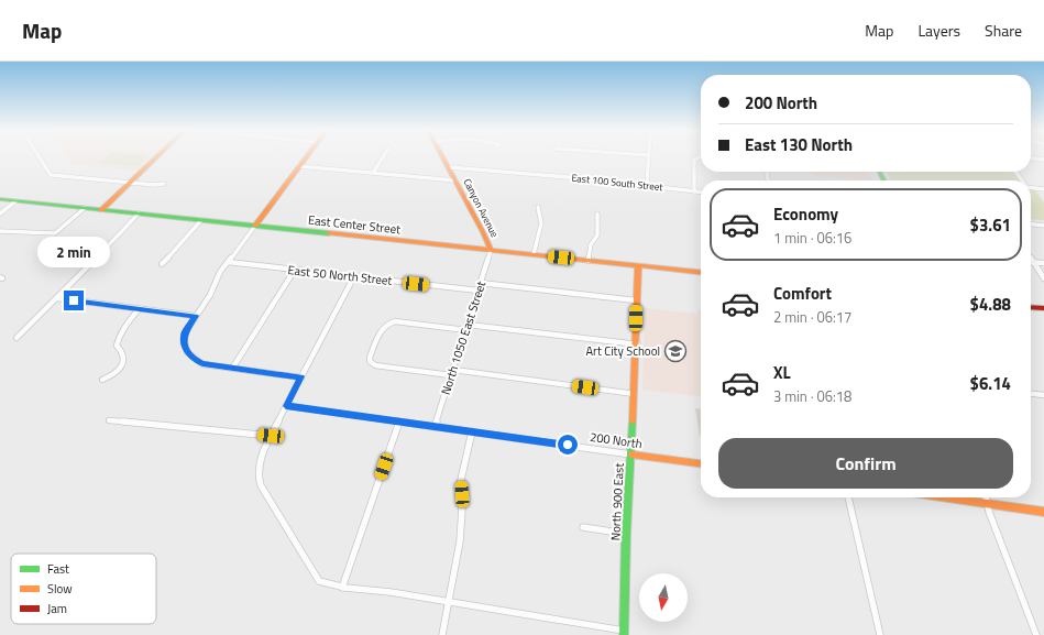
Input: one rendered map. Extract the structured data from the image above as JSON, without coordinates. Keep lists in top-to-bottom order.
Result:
{
  "streets": {
    "street": [
      "East 100 South Street",
      "Canyon Avenue",
      "East Center Street",
      "East 50 North Street",
      "North 1050 East Street",
      "200 North",
      "North 900 East"
    ]
  },
  "crossings": [
    ["East 100 South Street", "Canyon Avenue"],
    ["Canyon Avenue", "East Center Street"],
    ["Canyon Avenue", "North 1050 East Street"],
    ["East Center Street", "North 1050 East Street"],
    ["East Center Street", "North 900 East"],
    ["East 50 North Street", "North 1050 East Street"],
    ["North 1050 East Street", "200 North"],
    ["200 North", "North 900 East"]
  ],
  "places": {
    "school or university": ["Art City School"]
  },
  "legend": ["Fast", "Slow", "Jam"],
  "north": "bottom",
  "page": {
    "header": "Map",
    "nav": ["Map", "Layers", "Share"],
    "banner": ["200 North", "East 130 North"],
    "list": [
      {
        "name": "Economy",
        "note": "1 min · 06:16",
        "value": "$3.61"
      },
      {
        "name": "Comfort",
        "note": "2 min · 06:17",
        "value": "$4.88"
      },
      {
        "name": "XL",
        "note": "3 min · 06:18",
        "value": "$6.14"
      }
    ],
    "bubble": "2 min",
    "buttons": "Confirm"
  }
}
